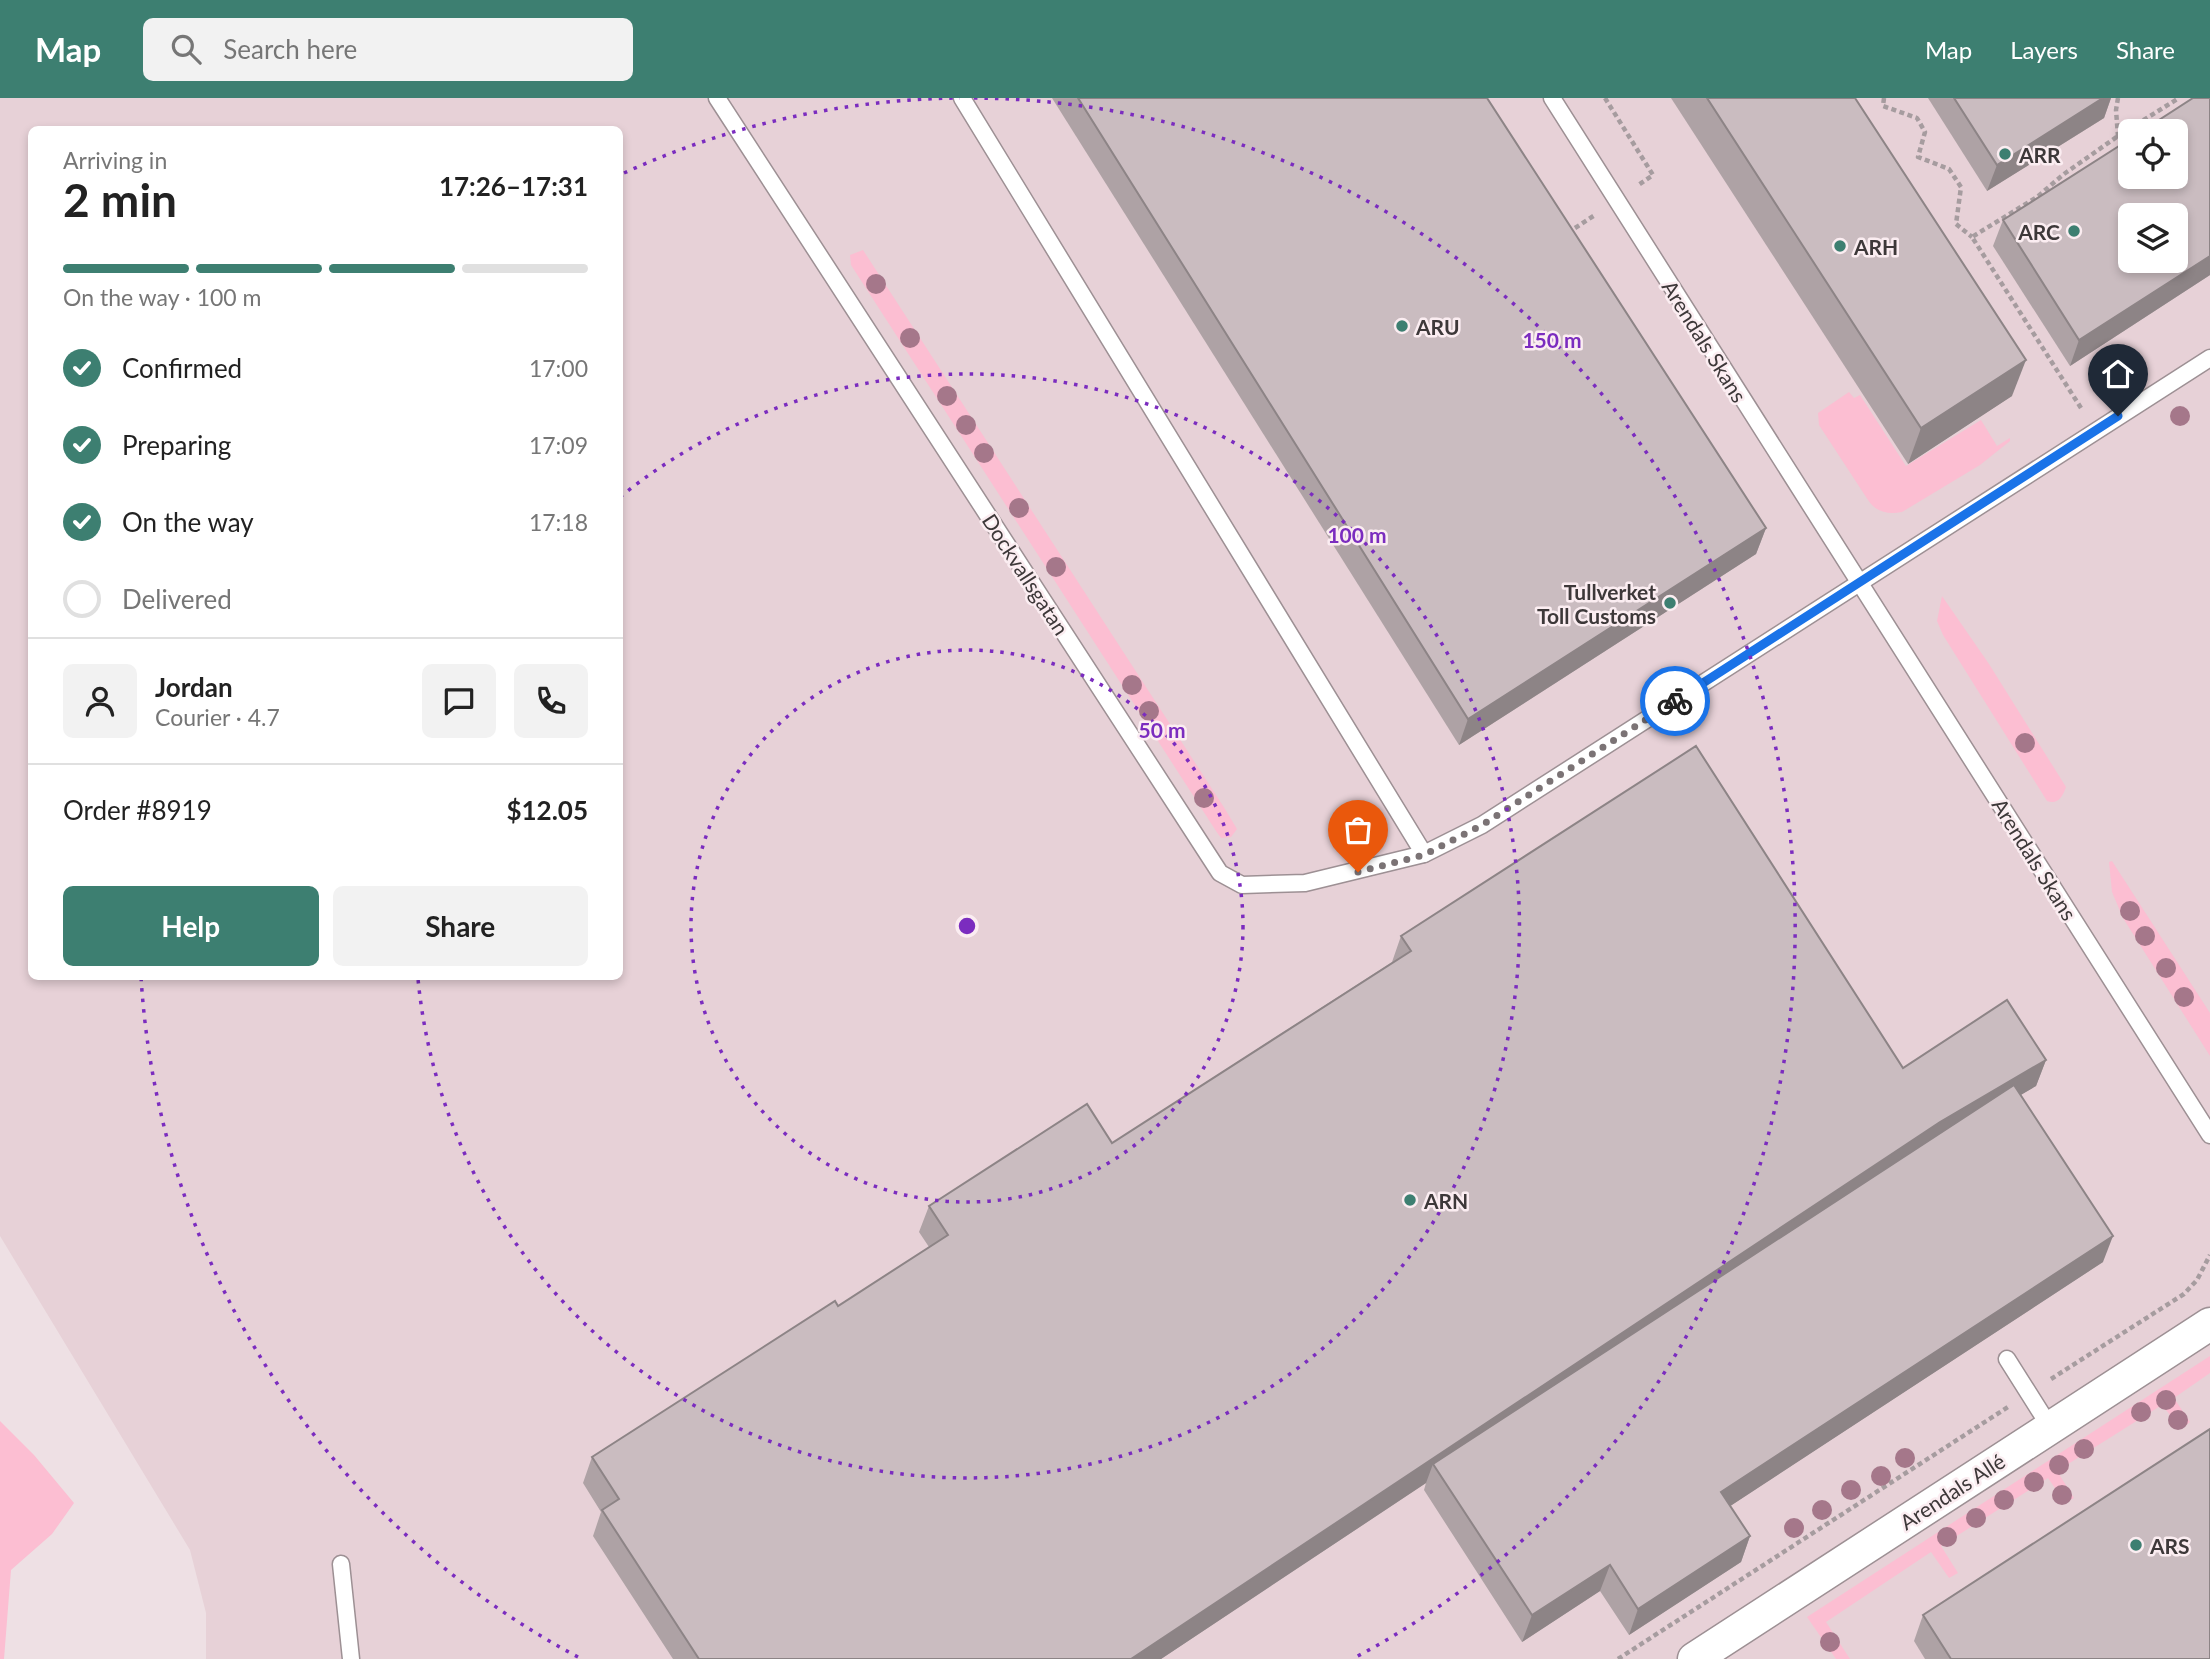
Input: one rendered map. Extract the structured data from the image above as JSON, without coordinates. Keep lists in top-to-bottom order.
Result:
{
  "streets": {
    "street": ["Arendals Allé"],
    "lane": ["Arendals Skans", "Dockvallsgatan"]
  },
  "crossings": [
    ["Arendals Skans", "Dockvallsgatan"]
  ],
  "places": [
    "ARR",
    "ARC",
    "ARH",
    "ARU",
    "Tullverket Toll Customs",
    "ARN",
    "ARS"
  ],
  "page": {
    "header": "Map",
    "search": "Search here",
    "nav": ["Map", "Layers", "Share"],
    "heading": ["2 min", "Arriving in", "17:26–17:31"],
    "panel": [
      "Jordan",
      "Courier · 4.7",
      "Order #8919",
      "$12.05"
    ],
    "bar": "On the way · 100 m",
    "list": [
      ["Confirmed", "17:00"],
      ["Preparing", "17:09"],
      ["On the way", "17:18"],
      "Delivered"
    ],
    "buttons": ["Help", "Share"]
  },
  "rings": ["150 m", "100 m", "50 m"]
}
